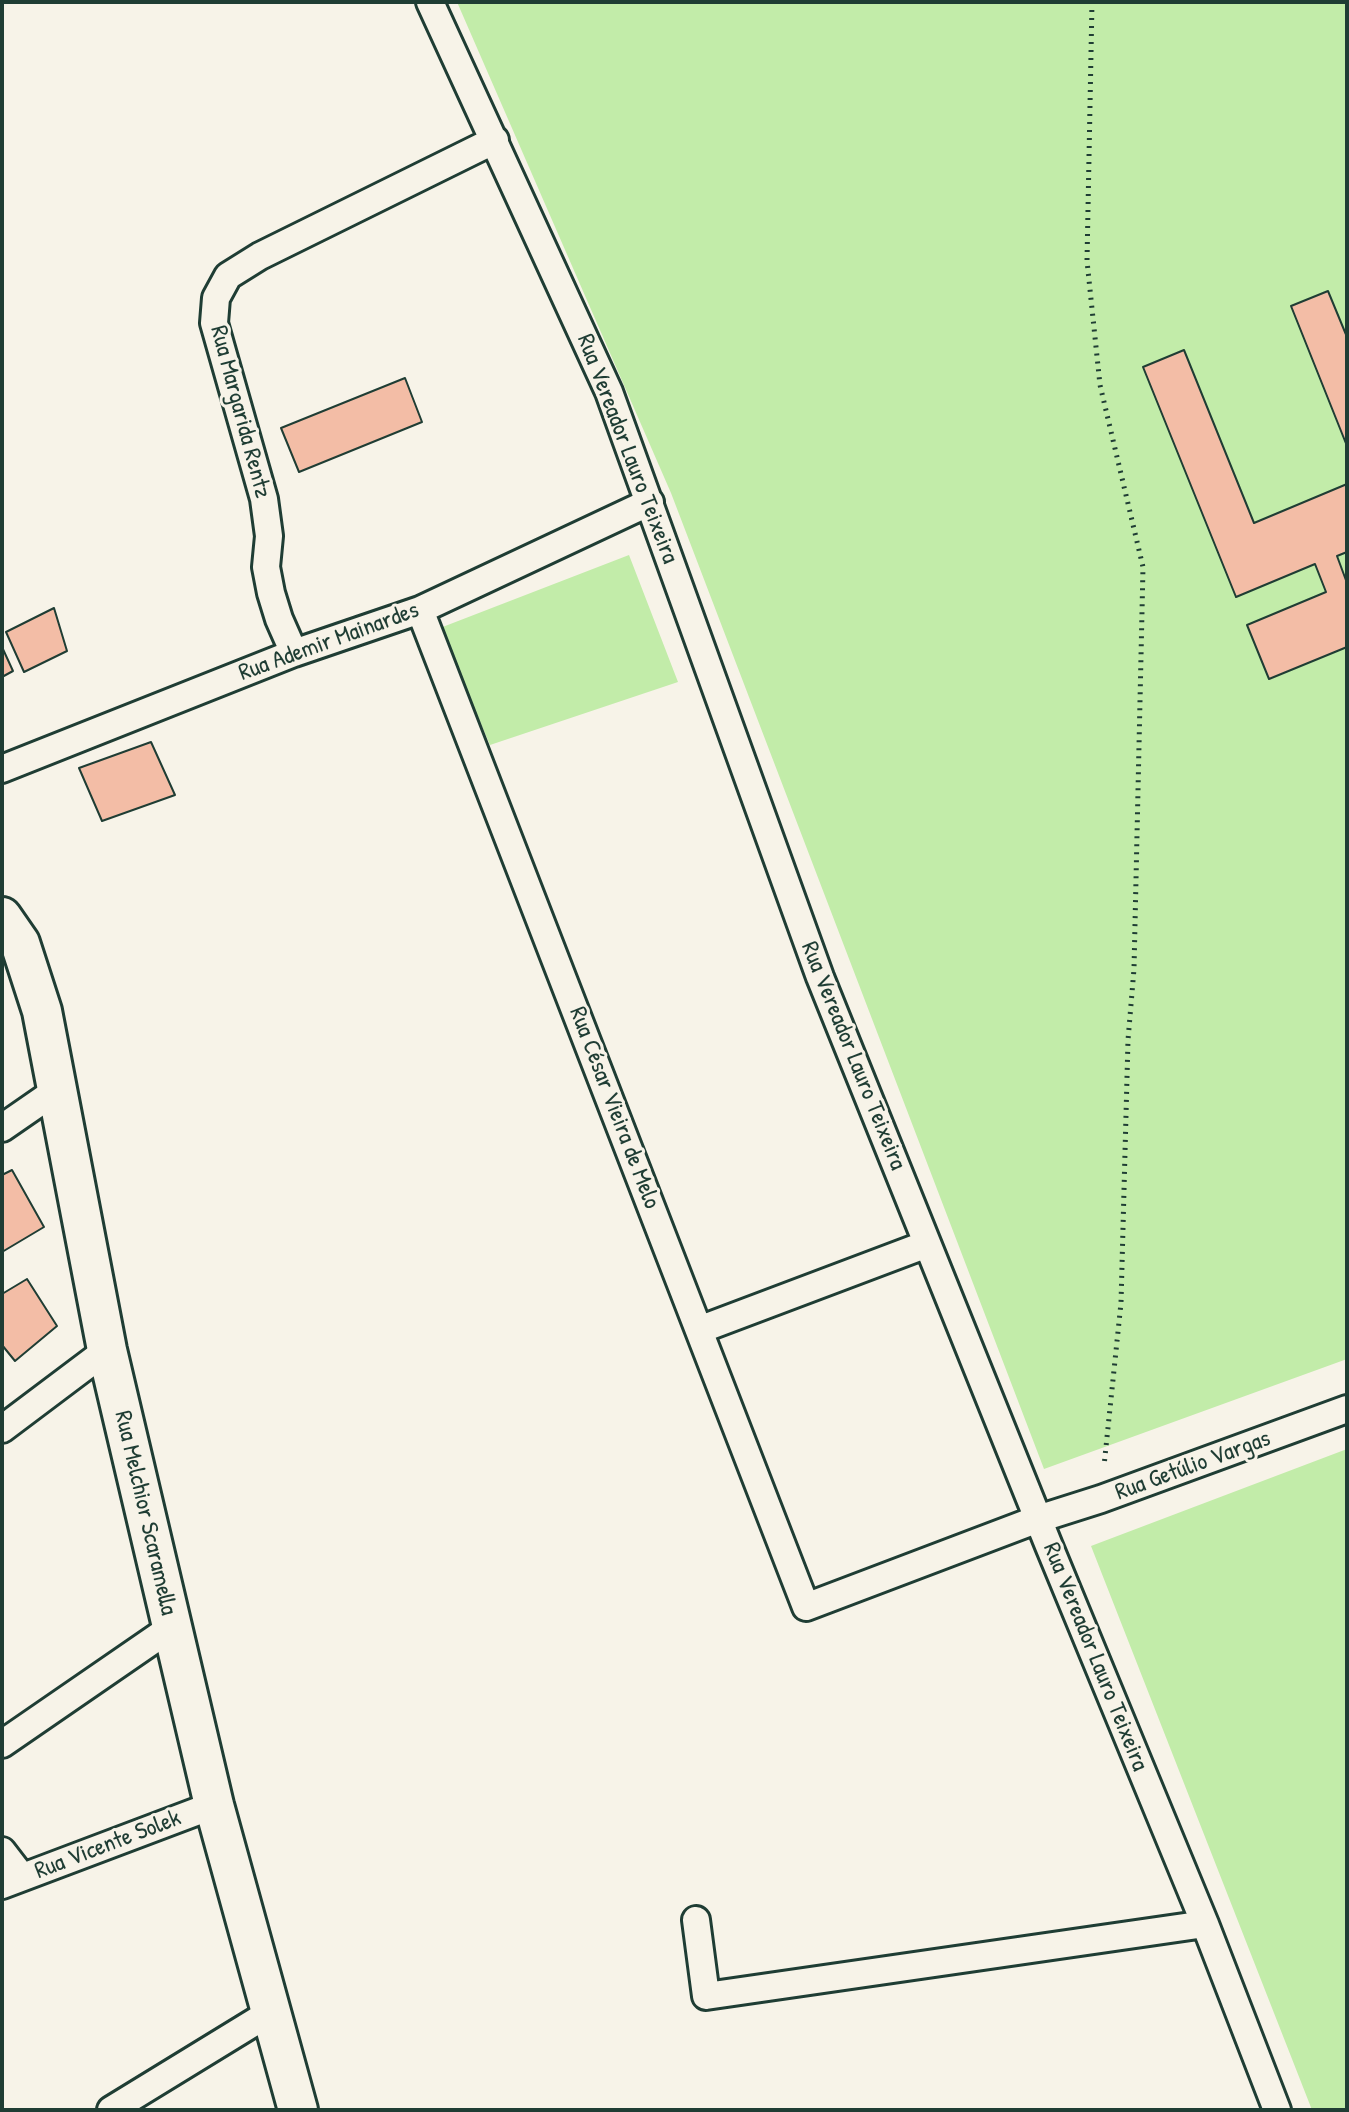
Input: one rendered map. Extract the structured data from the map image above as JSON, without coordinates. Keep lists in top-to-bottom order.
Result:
{
  "streets": {
    "street": [
      "Rua Margarida Rentz",
      "Rua Vereador Lauro Teixeira",
      "Rua Ademir Mainardes",
      "Rua César Vieira de Melo",
      "Rua Getúlio Vargas",
      "Rua Melchior Scaramella",
      "Rua Vicente Solek"
    ]
  },
  "crossings": [
    ["Rua Margarida Rentz", "Rua Vereador Lauro Teixeira"],
    ["Rua Margarida Rentz", "Rua Ademir Mainardes"],
    ["Rua Vereador Lauro Teixeira", "Rua Ademir Mainardes"],
    ["Rua Vereador Lauro Teixeira", "Rua Getúlio Vargas"],
    ["Rua Ademir Mainardes", "Rua César Vieira de Melo"],
    ["Rua César Vieira de Melo", "Rua Getúlio Vargas"],
    ["Rua Melchior Scaramella", "Rua Vicente Solek"]
  ]
}
